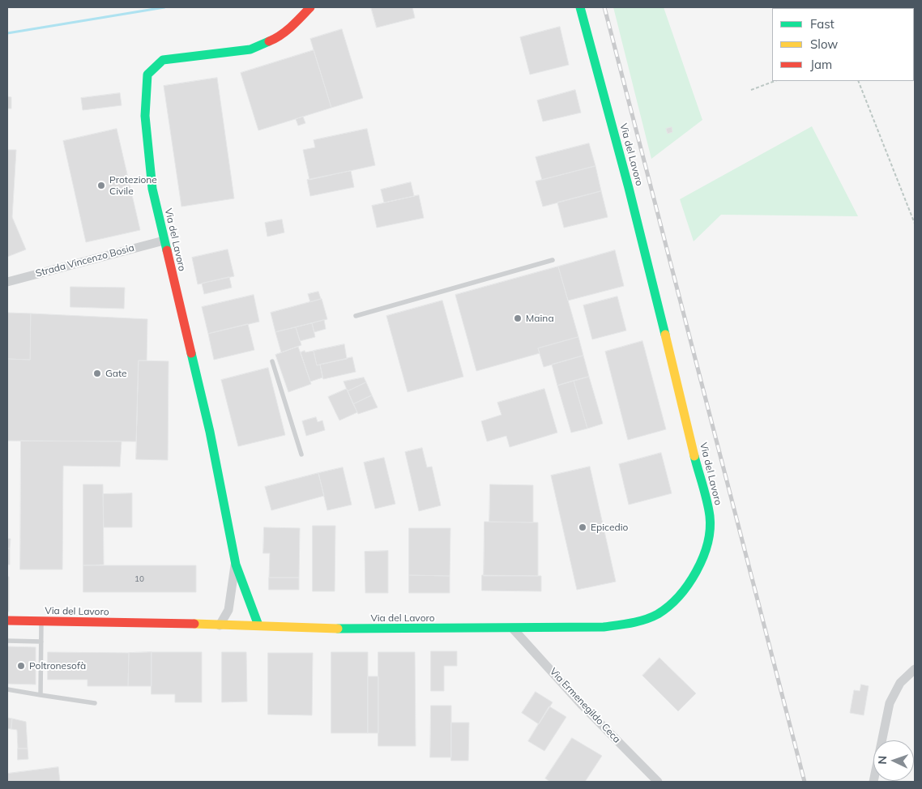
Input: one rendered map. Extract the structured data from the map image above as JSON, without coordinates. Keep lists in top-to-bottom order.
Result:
{
  "streets": {
    "street": ["Via del Lavoro", "Strada Vincenzo Bosia", "Via Ermenegildo Ceca"]
  },
  "crossings": [
    ["Via del Lavoro", "Strada Vincenzo Bosia"],
    ["Via del Lavoro", "Via Ermenegildo Ceca"]
  ],
  "places": [
    "Protezione Civile",
    "Maina",
    "Gate",
    "Epicedio",
    "Poltronesofà"
  ],
  "house_numbers": ["10"],
  "legend": ["Fast", "Slow", "Jam"],
  "north": "left"
}
